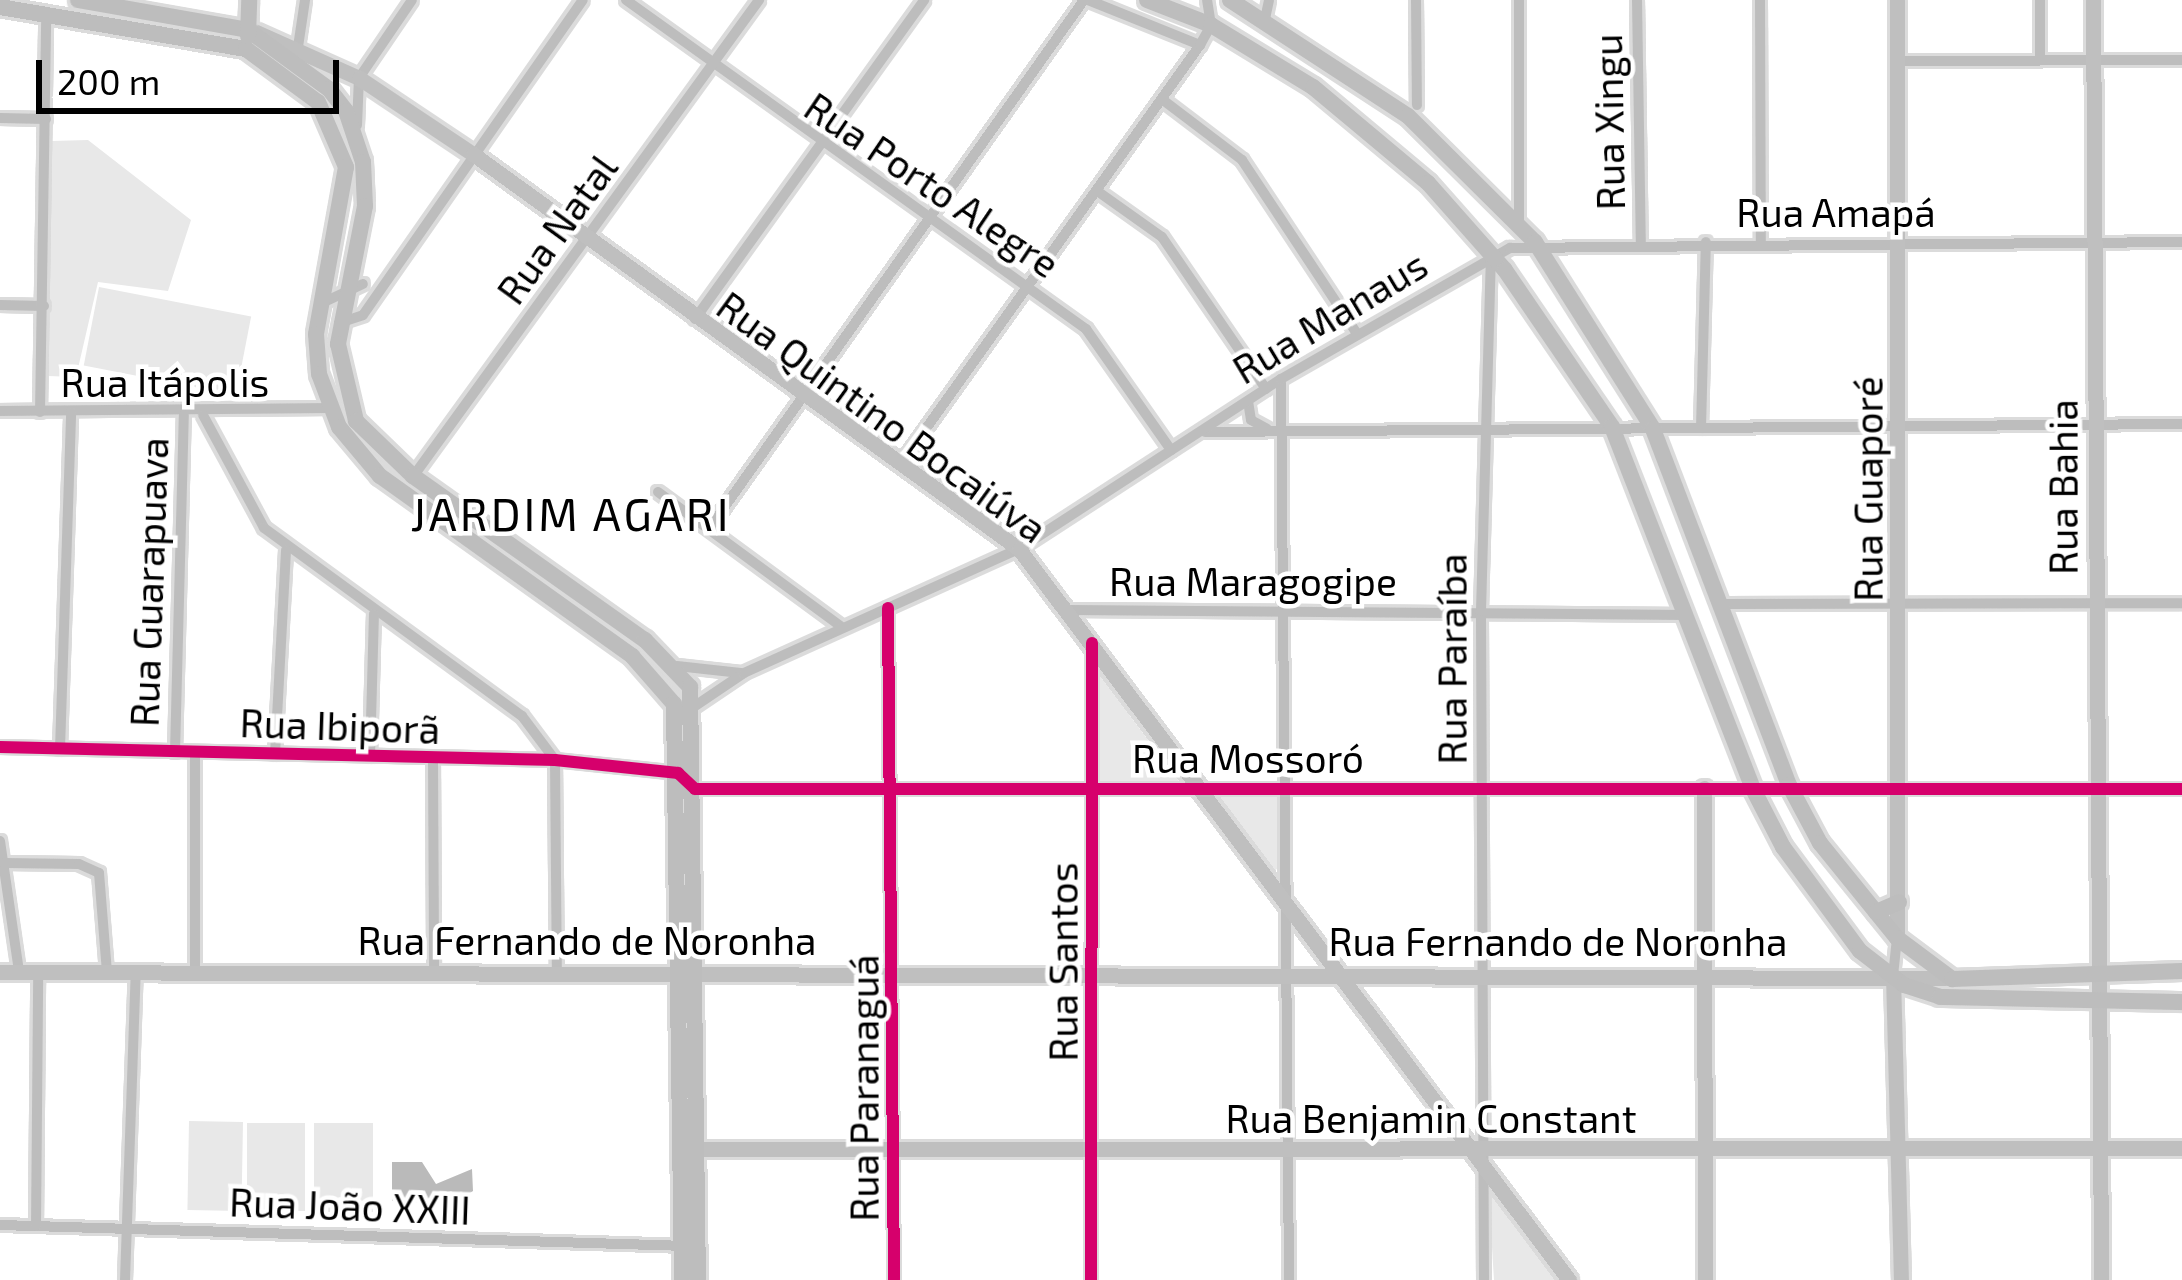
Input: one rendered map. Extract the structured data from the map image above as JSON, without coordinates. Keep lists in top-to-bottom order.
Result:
{
  "streets": {
    "street": [
      "Rua Xingu",
      "Rua Porto Alegre",
      "Rua Amapá",
      "Rua Natal",
      "Rua Manaus",
      "Rua Itápolis",
      "Rua Quintino Bocaiúva",
      "Rua Bahia",
      "Rua Guaporé",
      "Rua Maragogipe",
      "Rua Guarapuava",
      "Rua Paraíba",
      "Rua Ibiporã",
      "Rua Mossoró",
      "Rua Fernando de Noronha",
      "Rua Santos",
      "Rua Paranaguá",
      "Rua Benjamin Constant",
      "Rua João XXIII"
    ]
  },
  "crossings": [
    ["Rua Xingu", "Rua Amapá"],
    ["Rua Porto Alegre", "Rua Natal"],
    ["Rua Porto Alegre", "Rua Manaus"],
    ["Rua Amapá", "Rua Manaus"],
    ["Rua Amapá", "Rua Bahia"],
    ["Rua Amapá", "Rua Guaporé"],
    ["Rua Amapá", "Rua Paraíba"],
    ["Rua Natal", "Rua Quintino Bocaiúva"],
    ["Rua Manaus", "Rua Quintino Bocaiúva"],
    ["Rua Manaus", "Rua Paraíba"],
    ["Rua Manaus", "Rua Paranaguá"],
    ["Rua Itápolis", "Rua Guarapuava"],
    ["Rua Quintino Bocaiúva", "Rua Maragogipe"],
    ["Rua Quintino Bocaiúva", "Rua Paraíba"],
    ["Rua Quintino Bocaiúva", "Rua Mossoró"],
    ["Rua Quintino Bocaiúva", "Rua Fernando de Noronha"],
    ["Rua Quintino Bocaiúva", "Rua Santos"],
    ["Rua Quintino Bocaiúva", "Rua Benjamin Constant"],
    ["Rua Bahia", "Rua Mossoró"],
    ["Rua Bahia", "Rua Benjamin Constant"],
    ["Rua Guaporé", "Rua Mossoró"],
    ["Rua Guaporé", "Rua Fernando de Noronha"],
    ["Rua Maragogipe", "Rua Paraíba"],
    ["Rua Guarapuava", "Rua Ibiporã"],
    ["Rua Paraíba", "Rua Mossoró"],
    ["Rua Paraíba", "Rua Fernando de Noronha"],
    ["Rua Paraíba", "Rua Benjamin Constant"],
    ["Rua Mossoró", "Rua Santos"],
    ["Rua Mossoró", "Rua Paranaguá"],
    ["Rua Fernando de Noronha", "Rua Santos"],
    ["Rua Fernando de Noronha", "Rua Paranaguá"],
    ["Rua Santos", "Rua Benjamin Constant"],
    ["Rua Paranaguá", "Rua Benjamin Constant"]
  ],
  "districts": ["JARDIM AGARI"],
  "scale_bar": "200 m"
}
